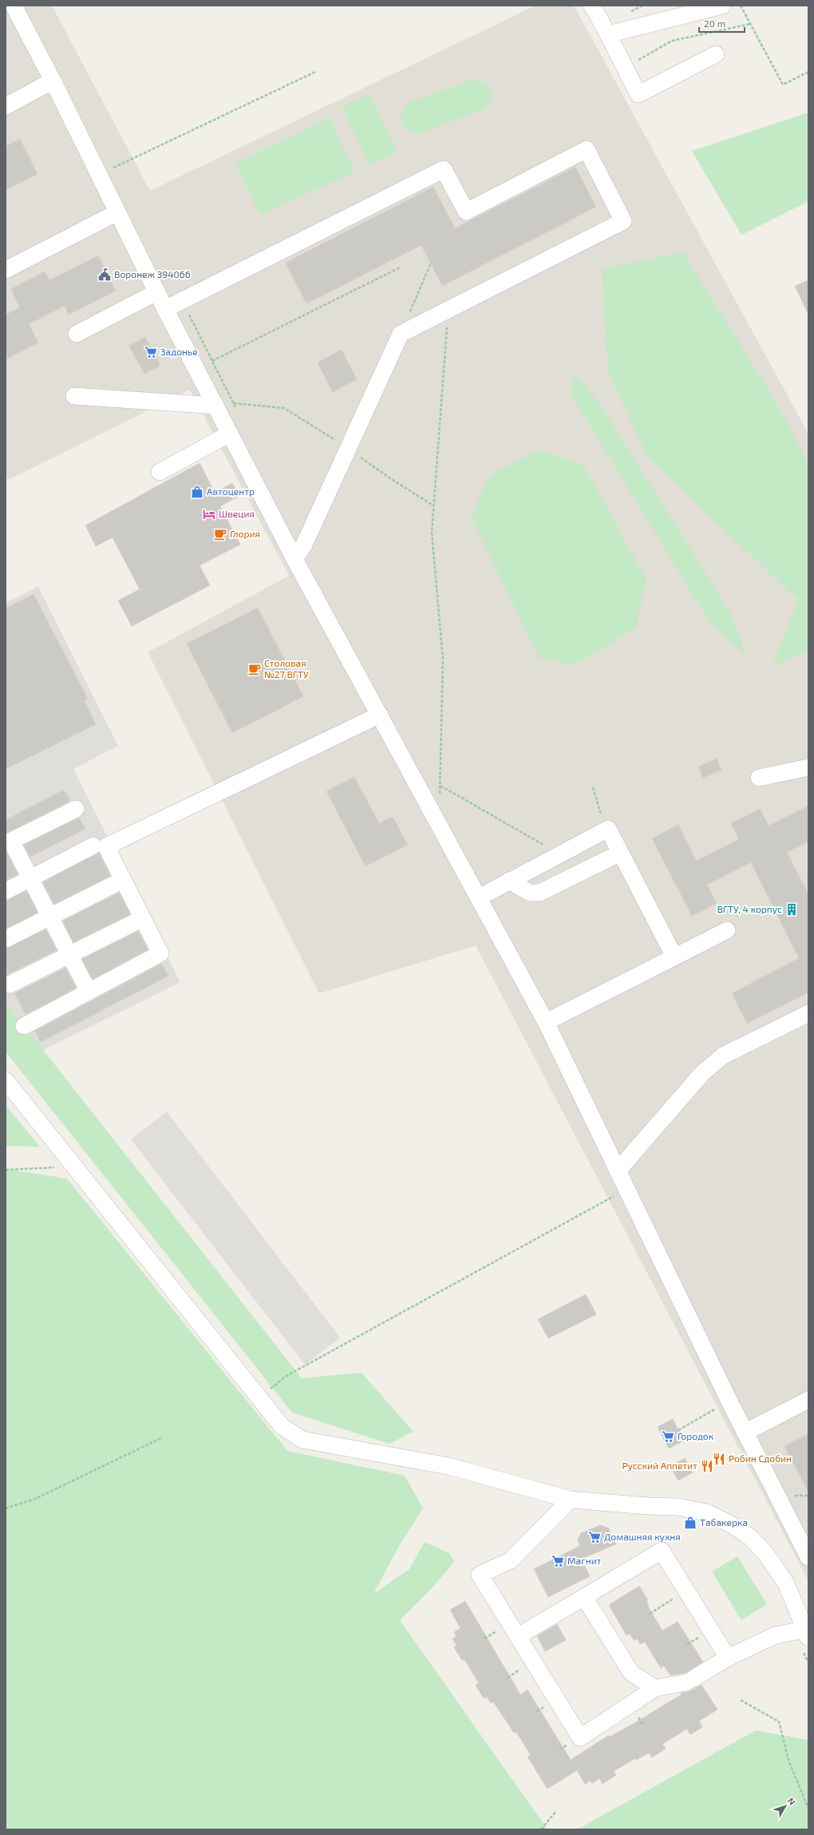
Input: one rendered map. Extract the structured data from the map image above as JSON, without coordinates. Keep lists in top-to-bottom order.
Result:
{
  "places": {
    "public building": ["Воронеж 394066"],
    "supermarket": [
      "Задонье",
      "Городок",
      "Домашняя кухня",
      "Магнит"
    ],
    "shop": ["Автоцентр", "Табакерка"],
    "hotel": ["Швеция"],
    "cafe": ["Глория", "Столовая №27 ВГТУ"],
    "building": ["ВГТУ, 4 корпус"],
    "restaurant": ["Робин Сдобин", "Русский Аппетит"]
  },
  "scale_bar": "20 m",
  "north": "top right"
}
